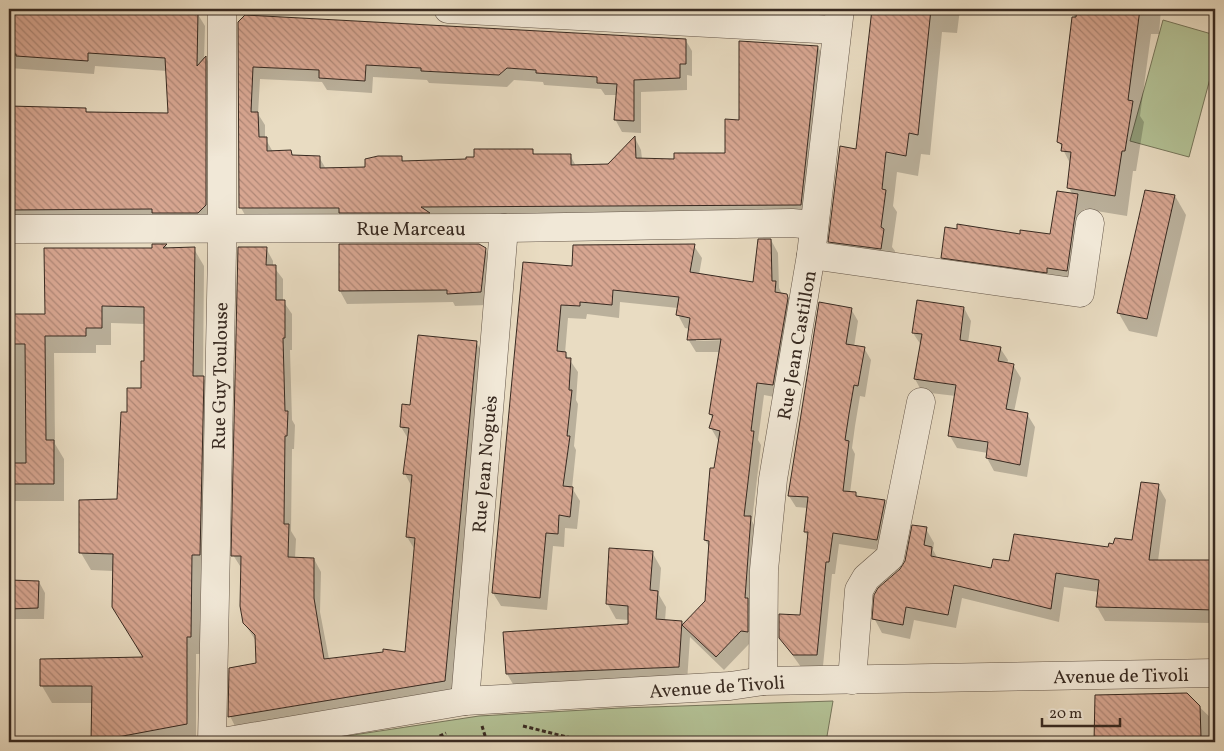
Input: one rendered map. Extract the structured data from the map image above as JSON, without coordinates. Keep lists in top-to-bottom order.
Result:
{
  "streets": {
    "street": [
      "Rue Marceau",
      "Rue Jean Castillon",
      "Rue Guy Toulouse",
      "Rue Jean Noguès",
      "Avenue de Tivoli"
    ]
  },
  "crossings": [
    ["Rue Marceau", "Rue Jean Castillon"],
    ["Rue Marceau", "Rue Guy Toulouse"],
    ["Rue Marceau", "Rue Jean Noguès"],
    ["Rue Jean Castillon", "Avenue de Tivoli"],
    ["Rue Jean Noguès", "Avenue de Tivoli"]
  ],
  "scale_bar": "20 m"
}
